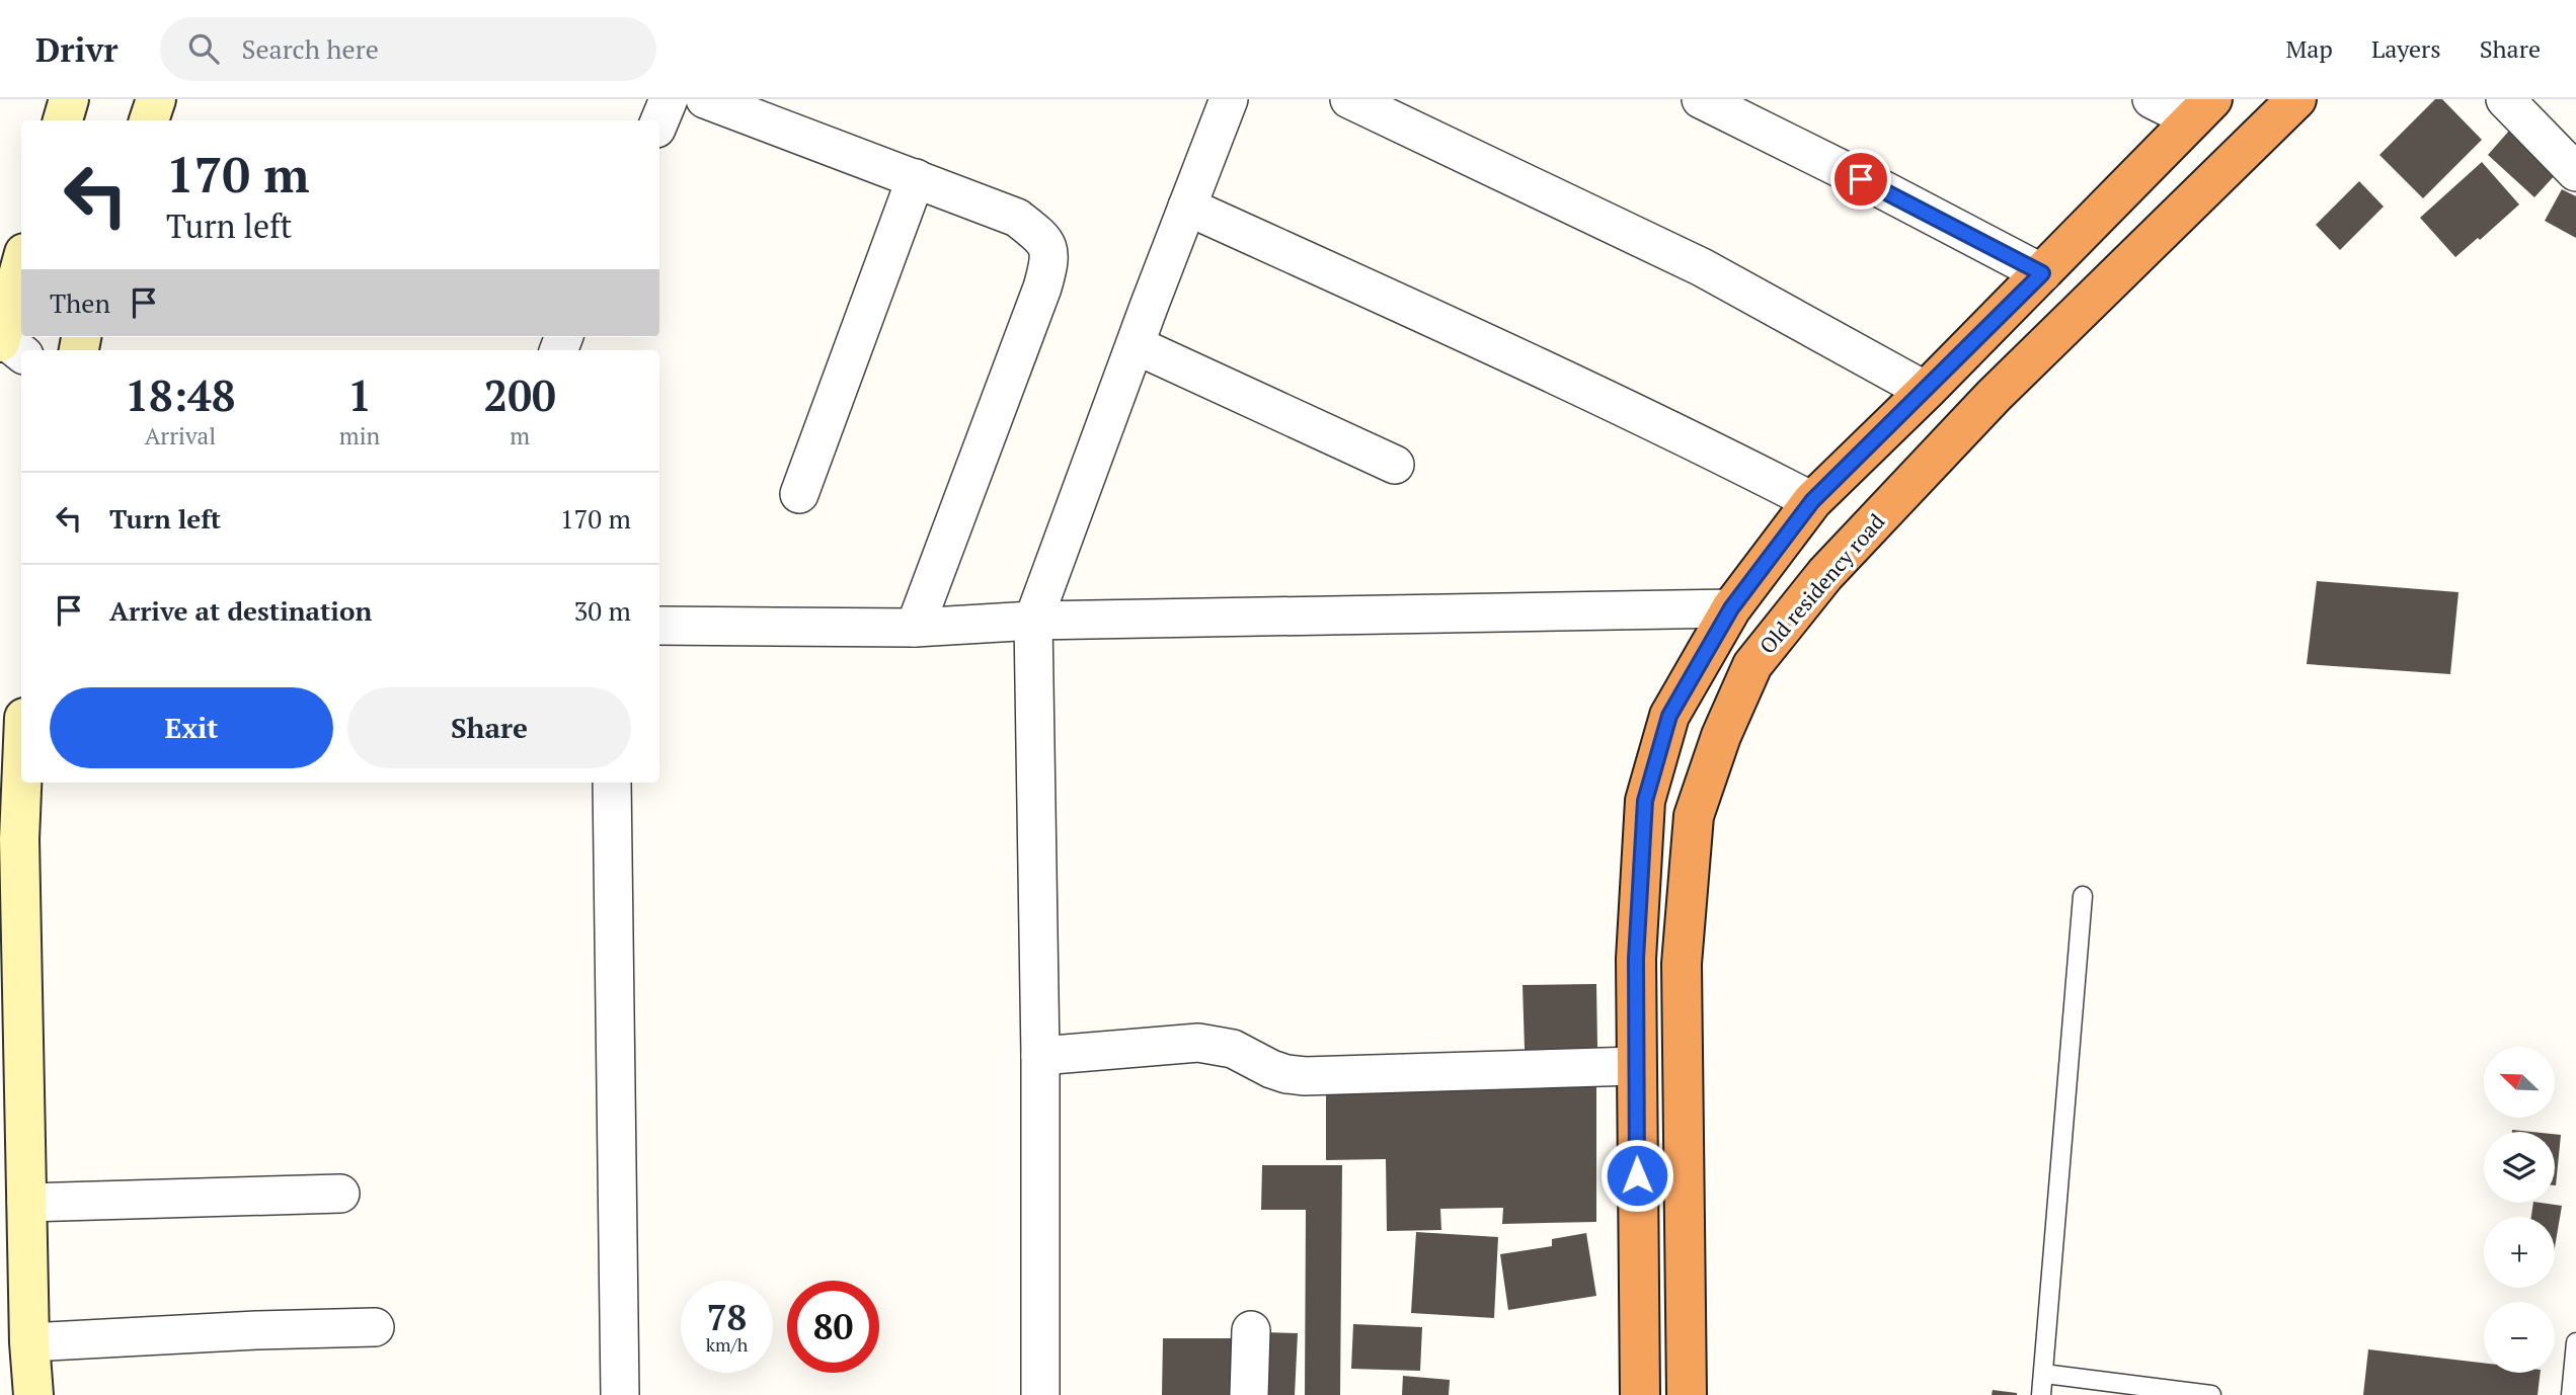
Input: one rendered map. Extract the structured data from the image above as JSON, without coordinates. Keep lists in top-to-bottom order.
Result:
{
  "streets": {
    "highway": ["Old residency road"]
  },
  "north": "top left",
  "page": {
    "header": "Drivr",
    "search": "Search here",
    "nav": ["Map", "Layers", "Share"],
    "turn": ["170 m", "Turn left"],
    "then": "Then",
    "eta": [
      "18:48",
      "Arrival",
      "1",
      "min",
      "200",
      "m"
    ],
    "list": [
      {
        "name": "Turn left",
        "value": "170 m"
      },
      {
        "name": "Arrive at destination",
        "value": "30 m"
      }
    ],
    "buttons": ["Exit", "Share"],
    "map_buttons": ["+", "−"],
    "speed": "78 km/h",
    "limit": "80"
  }
}
